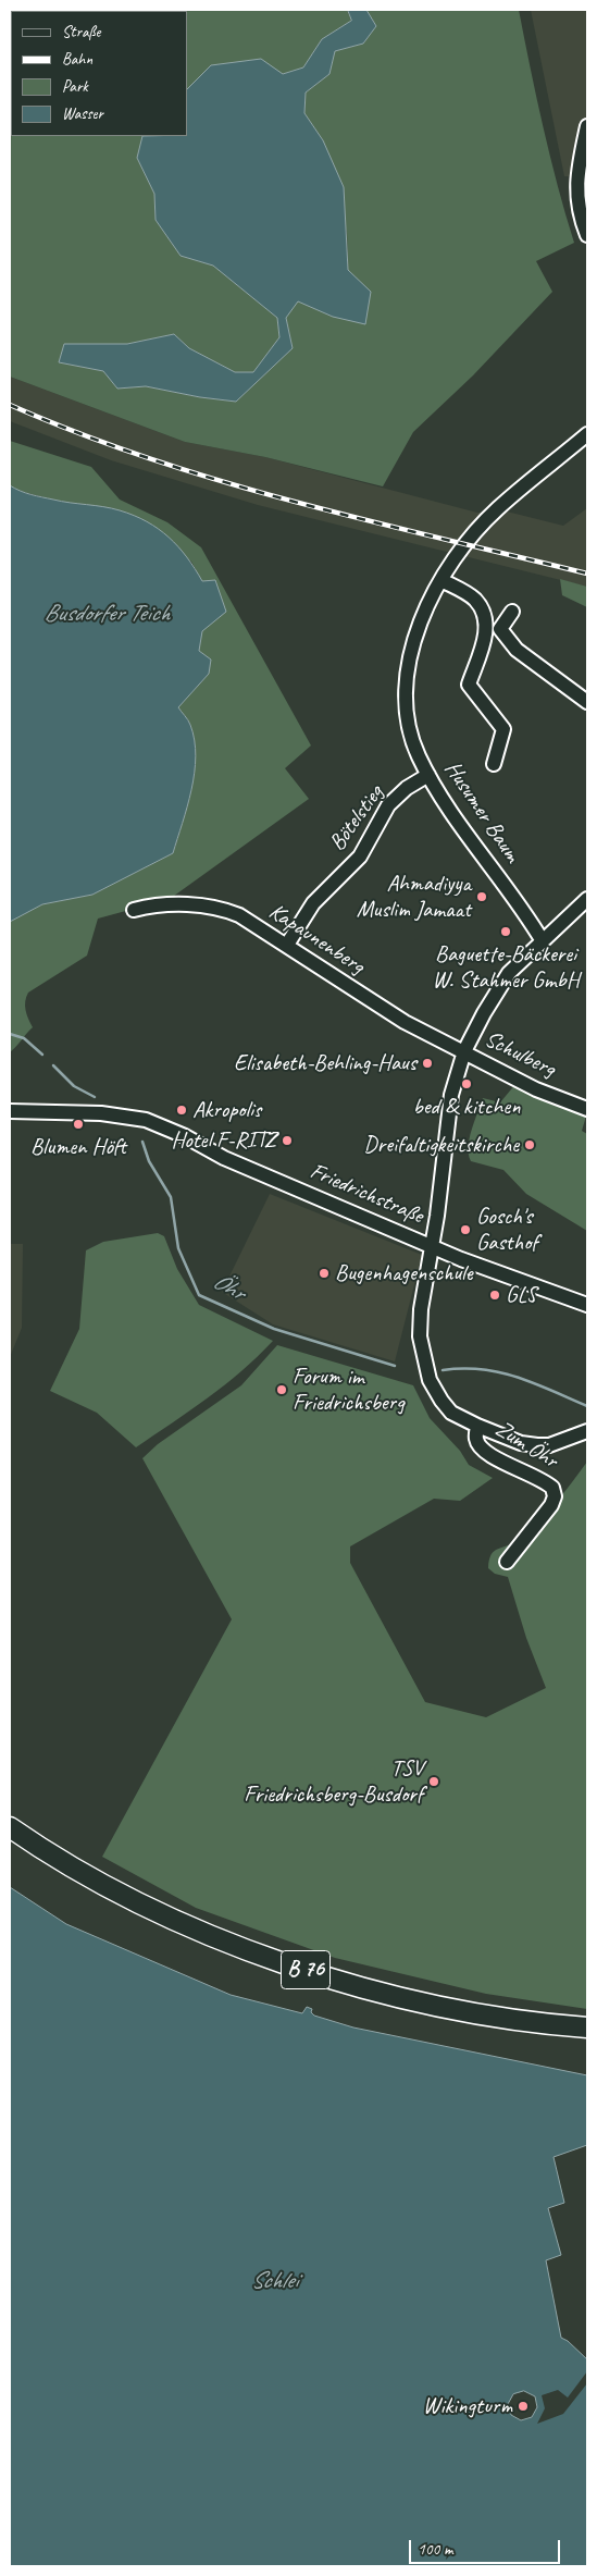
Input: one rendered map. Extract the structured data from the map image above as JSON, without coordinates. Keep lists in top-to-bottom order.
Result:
{
  "streets": {
    "highway": ["B 76"],
    "street": [
      "Husumer Baum",
      "Bötelstieg",
      "Kapaunenberg",
      "Schulberg",
      "Friedrichstraße",
      "Zum Öhr"
    ]
  },
  "crossings": [
    ["Husumer Baum", "Bötelstieg"],
    ["Bötelstieg", "Kapaunenberg"],
    ["Kapaunenberg", "Schulberg"],
    ["Friedrichstraße", "Zum Öhr"]
  ],
  "water": ["Busdorfer Teich", "Öhr", "Schlei"],
  "places": [
    "Ahmadiyya Muslim Jamaat",
    "Baguette-Bäckerei W. Stahmer GmbH",
    "Elisabeth-Behling-Haus",
    "bed & kitchen",
    "Akropolis",
    "Blumen Höft",
    "Hotel F-RITZ",
    "Dreifaltigkeitskirche",
    "Gosch's Gasthof",
    "Bugenhagenschule",
    "GLS",
    "Forum im Friedrichsberg",
    "TSV Friedrichsberg-Busdorf",
    "Wikingturm"
  ],
  "legend": [
    "Straße",
    "Bahn",
    "Park",
    "Wasser"
  ],
  "scale_bar": "100 m"
}
